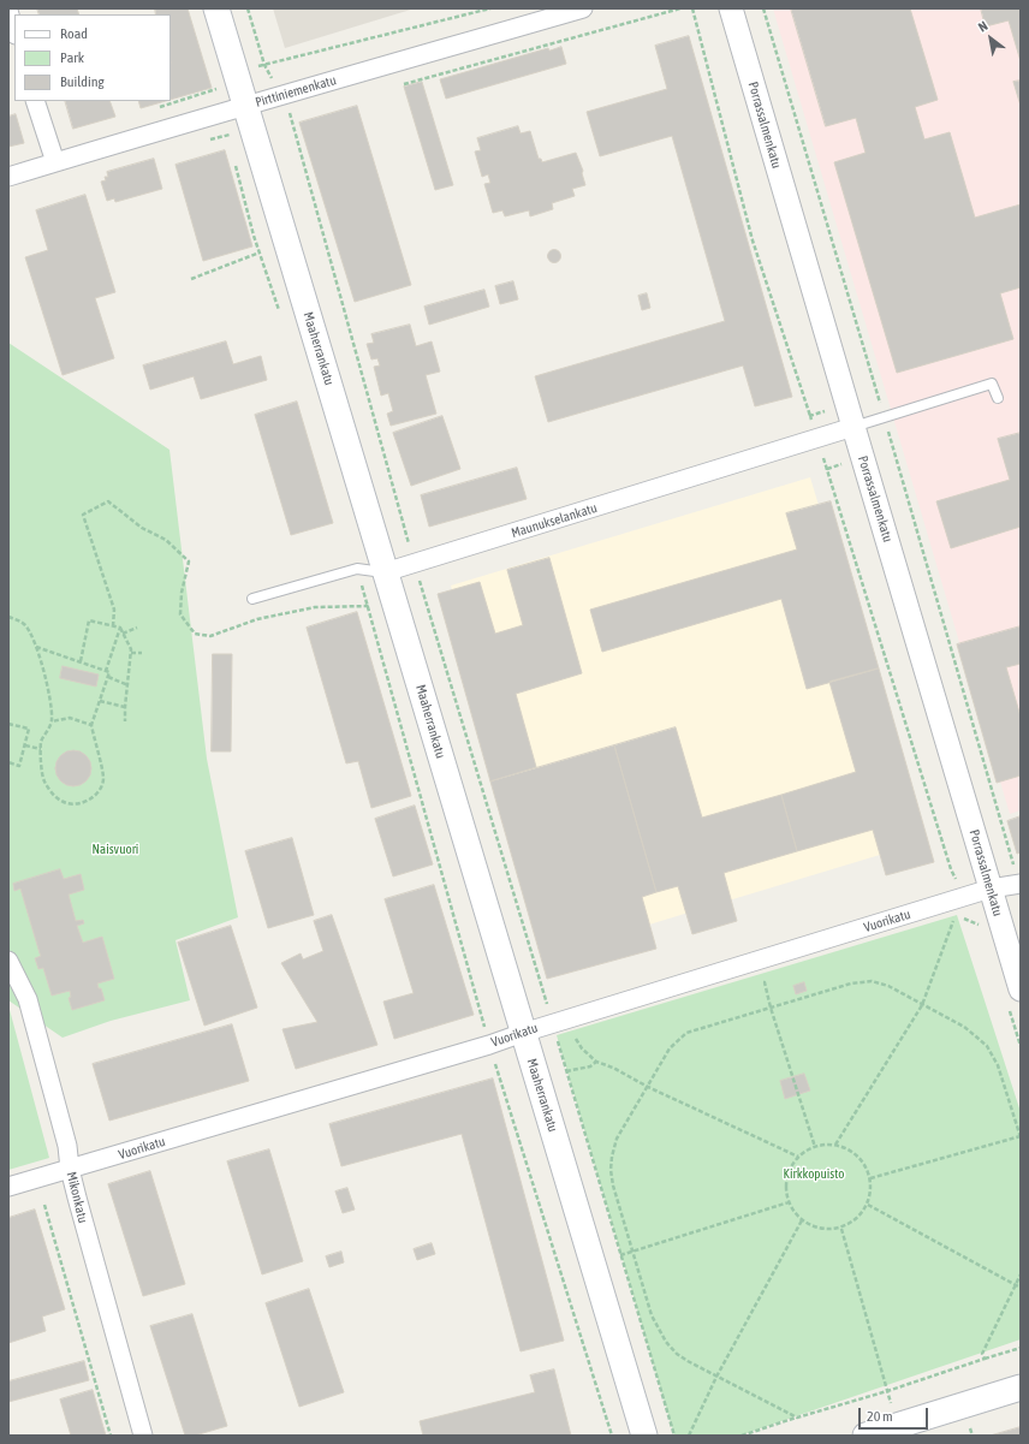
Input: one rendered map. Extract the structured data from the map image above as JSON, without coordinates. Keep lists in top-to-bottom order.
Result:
{
  "streets": {
    "main road": ["Maaherrankatu"],
    "street": [
      "Pirttiniemenkatu",
      "Porrassalmenkatu",
      "Maunukselankatu",
      "Vuorikatu",
      "Mikonkatu"
    ]
  },
  "crossings": [
    ["Pirttiniemenkatu", "Maaherrankatu"],
    ["Porrassalmenkatu", "Maunukselankatu"],
    ["Porrassalmenkatu", "Vuorikatu"],
    ["Maaherrankatu", "Maunukselankatu"],
    ["Maaherrankatu", "Vuorikatu"],
    ["Vuorikatu", "Mikonkatu"]
  ],
  "parks": ["Naisvuori", "Kirkkopuisto"],
  "legend": ["Road", "Park", "Building"],
  "scale_bar": "20 m",
  "north": "top left"
}
